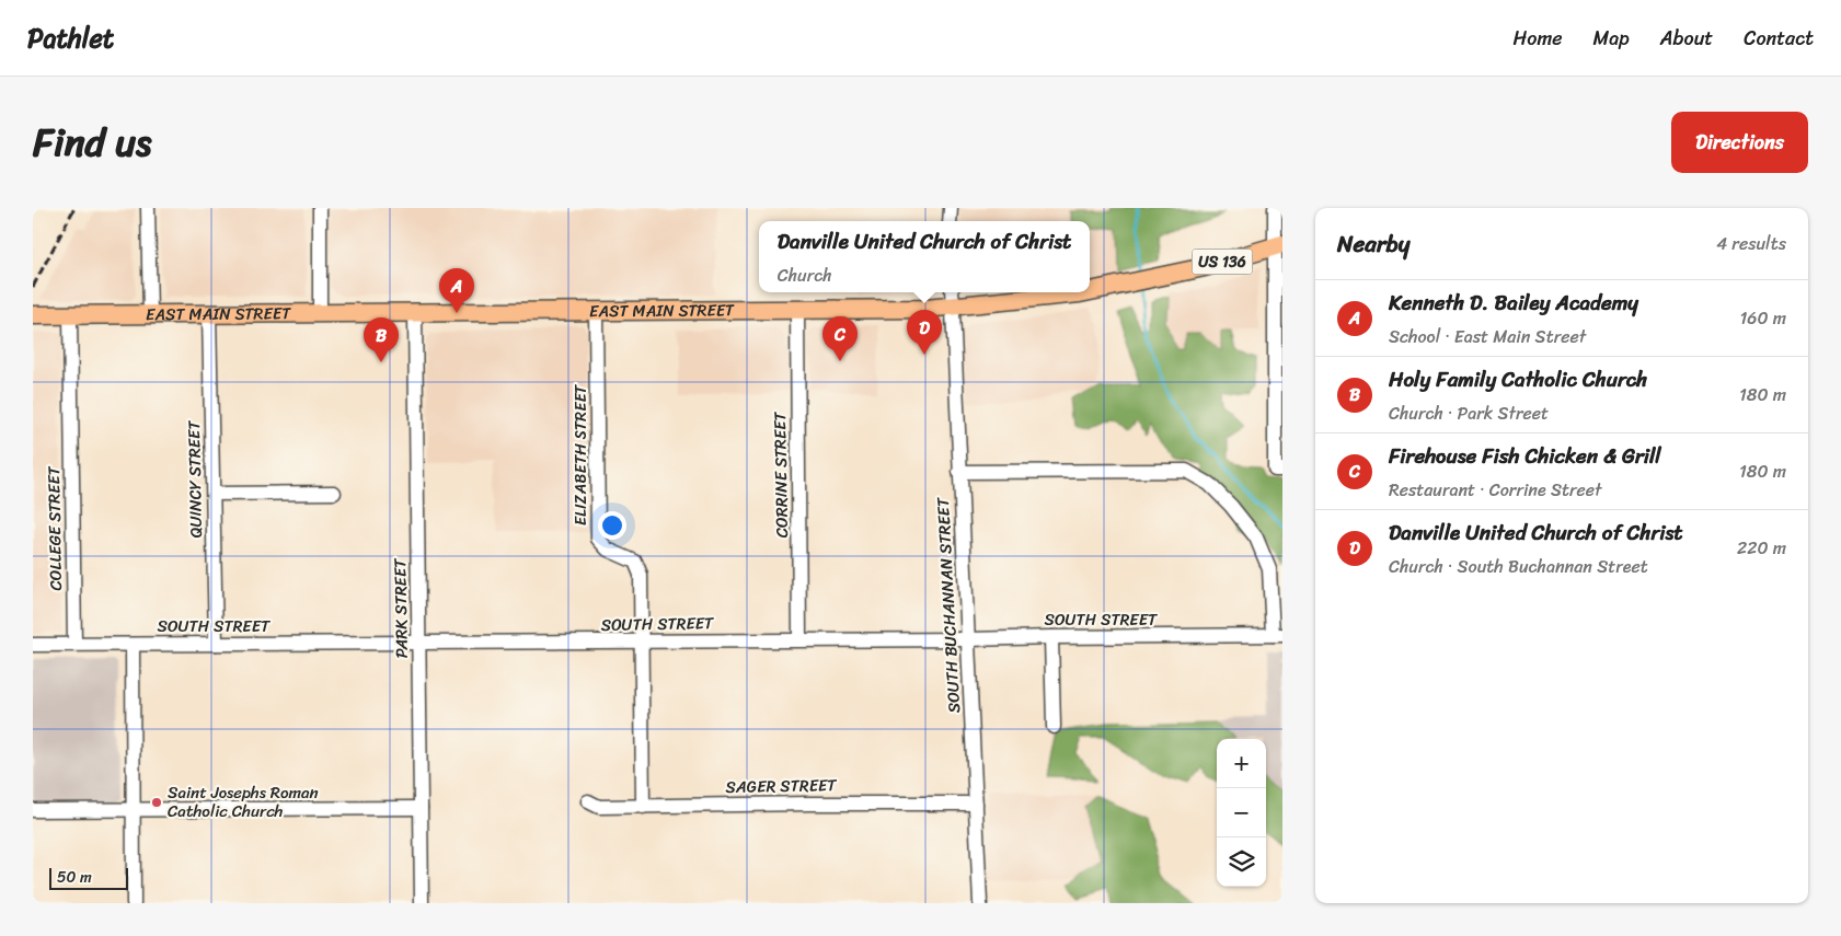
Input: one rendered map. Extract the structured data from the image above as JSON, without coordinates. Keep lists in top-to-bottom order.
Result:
{
  "streets": {
    "main road": ["US 136", "EAST MAIN STREET"],
    "street": [
      "ELIZABETH STREET",
      "CORRINE STREET",
      "QUINCY STREET",
      "COLLEGE STREET",
      "SOUTH BUCHANNAN STREET",
      "PARK STREET",
      "SOUTH STREET",
      "SAGER STREET"
    ]
  },
  "crossings": [
    ["EAST MAIN STREET", "ELIZABETH STREET"],
    ["EAST MAIN STREET", "CORRINE STREET"],
    ["EAST MAIN STREET", "QUINCY STREET"],
    ["EAST MAIN STREET", "COLLEGE STREET"],
    ["EAST MAIN STREET", "SOUTH BUCHANNAN STREET"],
    ["EAST MAIN STREET", "PARK STREET"],
    ["ELIZABETH STREET", "SOUTH STREET"],
    ["ELIZABETH STREET", "SAGER STREET"],
    ["CORRINE STREET", "SOUTH STREET"],
    ["QUINCY STREET", "SOUTH STREET"],
    ["COLLEGE STREET", "SOUTH STREET"],
    ["SOUTH BUCHANNAN STREET", "SOUTH STREET"],
    ["SOUTH BUCHANNAN STREET", "SAGER STREET"],
    ["PARK STREET", "SOUTH STREET"]
  ],
  "places": ["Saint Josephs Roman Catholic Church"],
  "scale_bar": "50 m",
  "page": {
    "header": "Pathlet",
    "nav": [
      "Home",
      "Map",
      "About",
      "Contact"
    ],
    "title": "Find us",
    "buttons": "Directions",
    "heading": ["Nearby", "4 results"],
    "popup": ["Danville United Church of Christ", "Church"],
    "pins": [
      "A",
      "D",
      "C",
      "B"
    ],
    "list": [
      {
        "mark": "A",
        "name": "Kenneth D. Bailey Academy",
        "note": "School · East Main Street",
        "value": "160 m"
      },
      {
        "mark": "B",
        "name": "Holy Family Catholic Church",
        "note": "Church · Park Street",
        "value": "180 m"
      },
      {
        "mark": "C",
        "name": "Firehouse Fish Chicken & Grill",
        "note": "Restaurant · Corrine Street",
        "value": "180 m"
      },
      {
        "mark": "D",
        "name": "Danville United Church of Christ",
        "note": "Church · South Buchannan Street",
        "value": "220 m"
      }
    ],
    "map_buttons": ["+", "−"],
    "scale": "50 m"
  }
}
